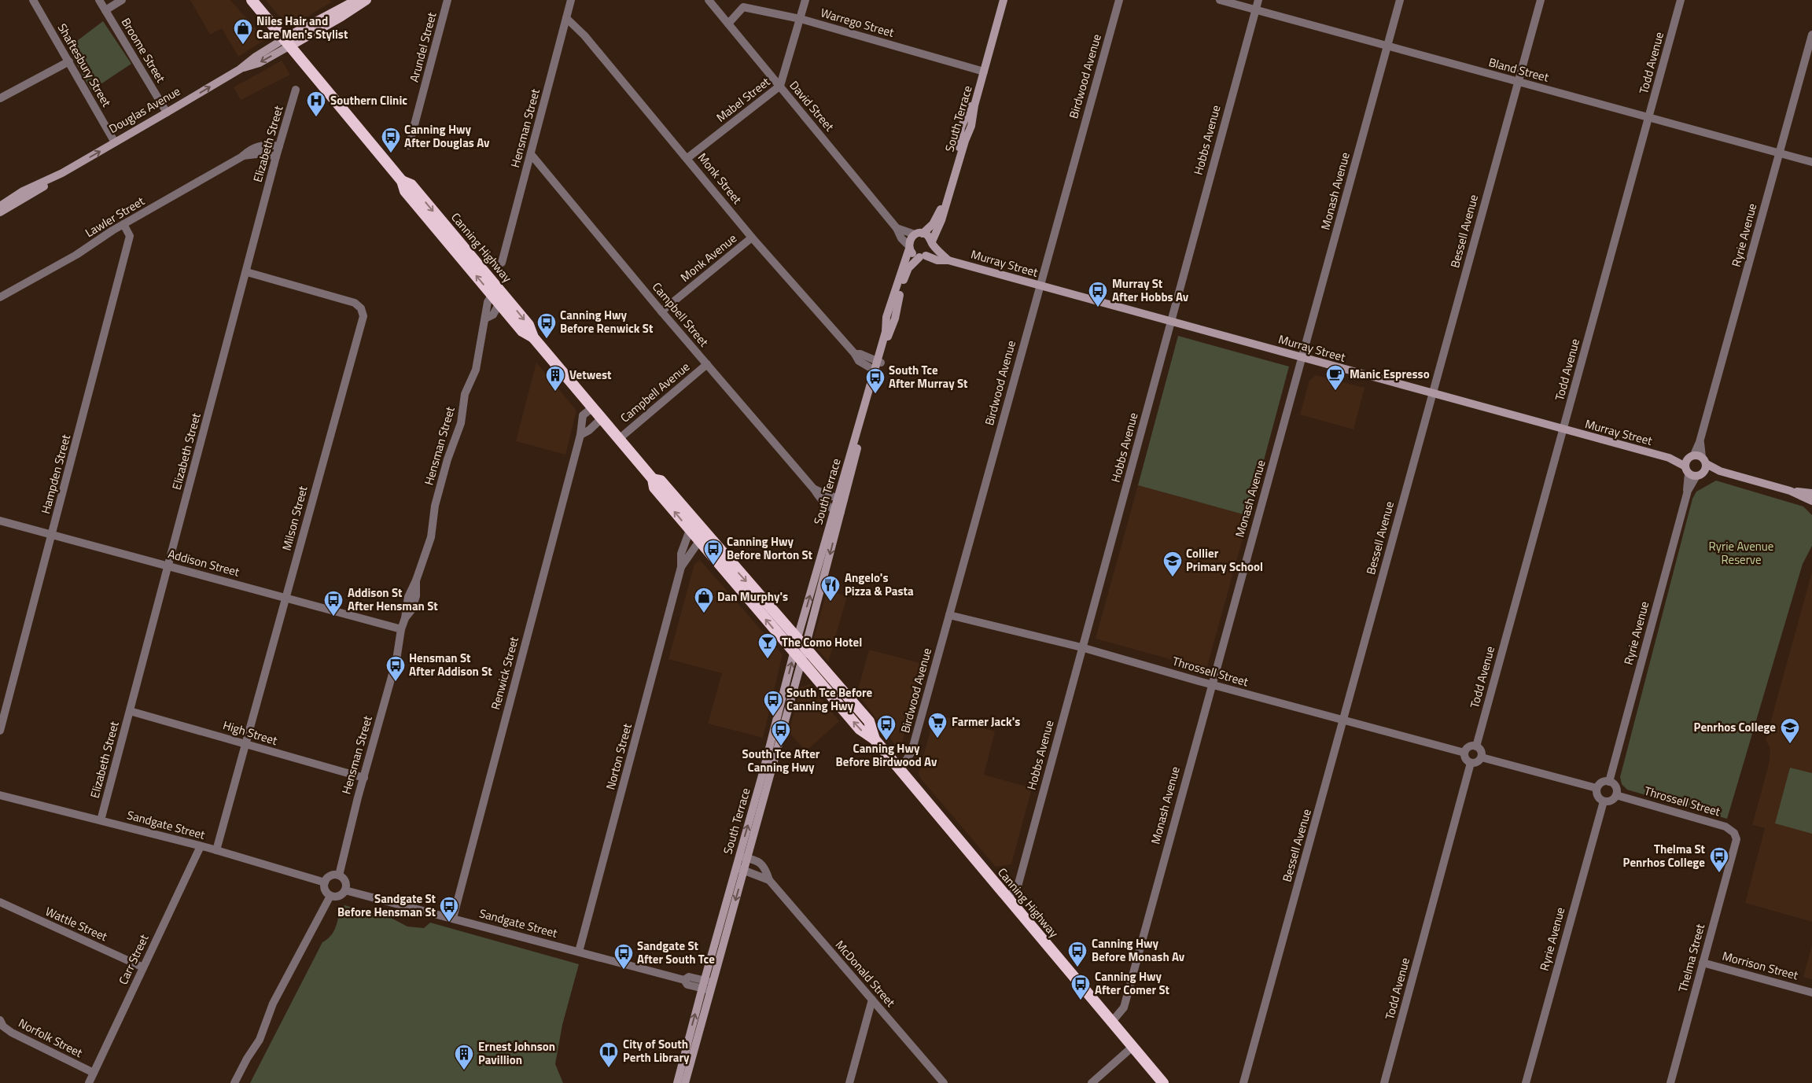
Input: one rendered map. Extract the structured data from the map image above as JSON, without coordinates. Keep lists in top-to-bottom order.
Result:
{
  "streets": {
    "highway": ["Canning Highway"],
    "main road": ["Douglas Avenue", "South Terrace", "Murray Street"],
    "street": [
      "Warrego Street",
      "Arundel Street",
      "Broome Street",
      "Todd Avenue",
      "Shaftesbury Street",
      "Bland Street",
      "Birdwood Avenue",
      "Mabel Street",
      "David Street",
      "Hensman Street",
      "Hobbs Avenue",
      "Elizabeth Street",
      "Monk Street",
      "Monash Avenue",
      "Lawler Street",
      "Bessell Avenue",
      "Ryrie Avenue",
      "Monk Avenue",
      "Campbell Street",
      "Campbell Avenue",
      "Hampden Street",
      "Milson Street",
      "Addison Street",
      "Throssell Street",
      "Renwick Street",
      "High Street",
      "Norton Street",
      "Sandgate Street",
      "Wattle Street",
      "Thelma Street",
      "Carr Street",
      "Morrison Street",
      "McDonald Street",
      "Norfolk Street"
    ]
  },
  "crossings": [
    ["Warrego Street", "Mabel Street"],
    ["Warrego Street", "David Street"],
    ["Warrego Street", "South Terrace"],
    ["Broome Street", "Douglas Avenue"],
    ["Todd Avenue", "Bland Street"],
    ["Todd Avenue", "Murray Street"],
    ["Todd Avenue", "Throssell Street"],
    ["Shaftesbury Street", "Douglas Avenue"],
    ["Bland Street", "Hobbs Avenue"],
    ["Bland Street", "Monash Avenue"],
    ["Bland Street", "Bessell Avenue"],
    ["Bland Street", "Ryrie Avenue"],
    ["Birdwood Avenue", "Canning Highway"],
    ["Birdwood Avenue", "Murray Street"],
    ["Birdwood Avenue", "Throssell Street"],
    ["Mabel Street", "David Street"],
    ["Mabel Street", "Monk Street"],
    ["David Street", "South Terrace"],
    ["David Street", "Murray Street"],
    ["Douglas Avenue", "Canning Highway"],
    ["South Terrace", "Monk Street"],
    ["South Terrace", "Canning Highway"],
    ["South Terrace", "Murray Street"],
    ["South Terrace", "Campbell Street"],
    ["South Terrace", "Sandgate Street"],
    ["South Terrace", "McDonald Street"],
    ["Hensman Street", "Monk Street"],
    ["Hensman Street", "Canning Highway"],
    ["Hensman Street", "Campbell Street"],
    ["Hensman Street", "Addison Street"],
    ["Hensman Street", "High Street"],
    ["Hensman Street", "Sandgate Street"],
    ["Hobbs Avenue", "Canning Highway"],
    ["Hobbs Avenue", "Murray Street"],
    ["Hobbs Avenue", "Throssell Street"],
    ["Elizabeth Street", "Lawler Street"],
    ["Elizabeth Street", "Milson Street"],
    ["Elizabeth Street", "Addison Street"],
    ["Elizabeth Street", "High Street"],
    ["Elizabeth Street", "Sandgate Street"],
    ["Monk Street", "Monk Avenue"],
    ["Monash Avenue", "Canning Highway"],
    ["Monash Avenue", "Murray Street"],
    ["Monash Avenue", "Throssell Street"],
    ["Lawler Street", "Hampden Street"],
    ["Bessell Avenue", "Murray Street"],
    ["Bessell Avenue", "Throssell Street"],
    ["Ryrie Avenue", "Murray Street"],
    ["Ryrie Avenue", "Throssell Street"],
    ["Canning Highway", "Campbell Avenue"],
    ["Canning Highway", "Renwick Street"],
    ["Canning Highway", "Norton Street"],
    ["Monk Avenue", "Campbell Street"],
    ["Campbell Street", "Campbell Avenue"],
    ["Hampden Street", "Addison Street"],
    ["Milson Street", "Addison Street"],
    ["Milson Street", "High Street"],
    ["Milson Street", "Sandgate Street"],
    ["Throssell Street", "Thelma Street"],
    ["Renwick Street", "Sandgate Street"],
    ["Norton Street", "Sandgate Street"],
    ["Sandgate Street", "Carr Street"],
    ["Wattle Street", "Carr Street"],
    ["Thelma Street", "Morrison Street"],
    ["Carr Street", "Norfolk Street"]
  ],
  "parks": ["Ryrie Avenue Reserve"],
  "places": {
    "shop": ["Niles Hair and Care Men's Stylist", "Dan Murphy's"],
    "hospital": ["Southern Clinic"],
    "bus stop": [
      "Canning Hwy After Douglas Av",
      "Murray St After Hobbs Av",
      "Canning Hwy Before Renwick St",
      "South Tce After Murray St",
      "Canning Hwy Before Norton St",
      "Addison St After Hensman St",
      "Hensman St After Addison St",
      "South Tce Before Canning Hwy",
      "Canning Hwy Before Birdwood Av",
      "South Tce After Canning Hwy",
      "Thelma St Penrhos College",
      "Sandgate St Before Hensman St",
      "Canning Hwy Before Monash Av",
      "Sandgate St After South Tce",
      "Canning Hwy After Comer St"
    ],
    "cafe": ["Manic Espresso"],
    "building": ["Vetwest", "Ernest Johnson Pavillion"],
    "school or university": ["Collier Primary School", "Penrhos College"],
    "restaurant": ["Angelo's Pizza & Pasta"],
    "bar": ["The Como Hotel"],
    "supermarket": ["Farmer Jack's"],
    "library": ["City of South Perth Library"]
  }
}
